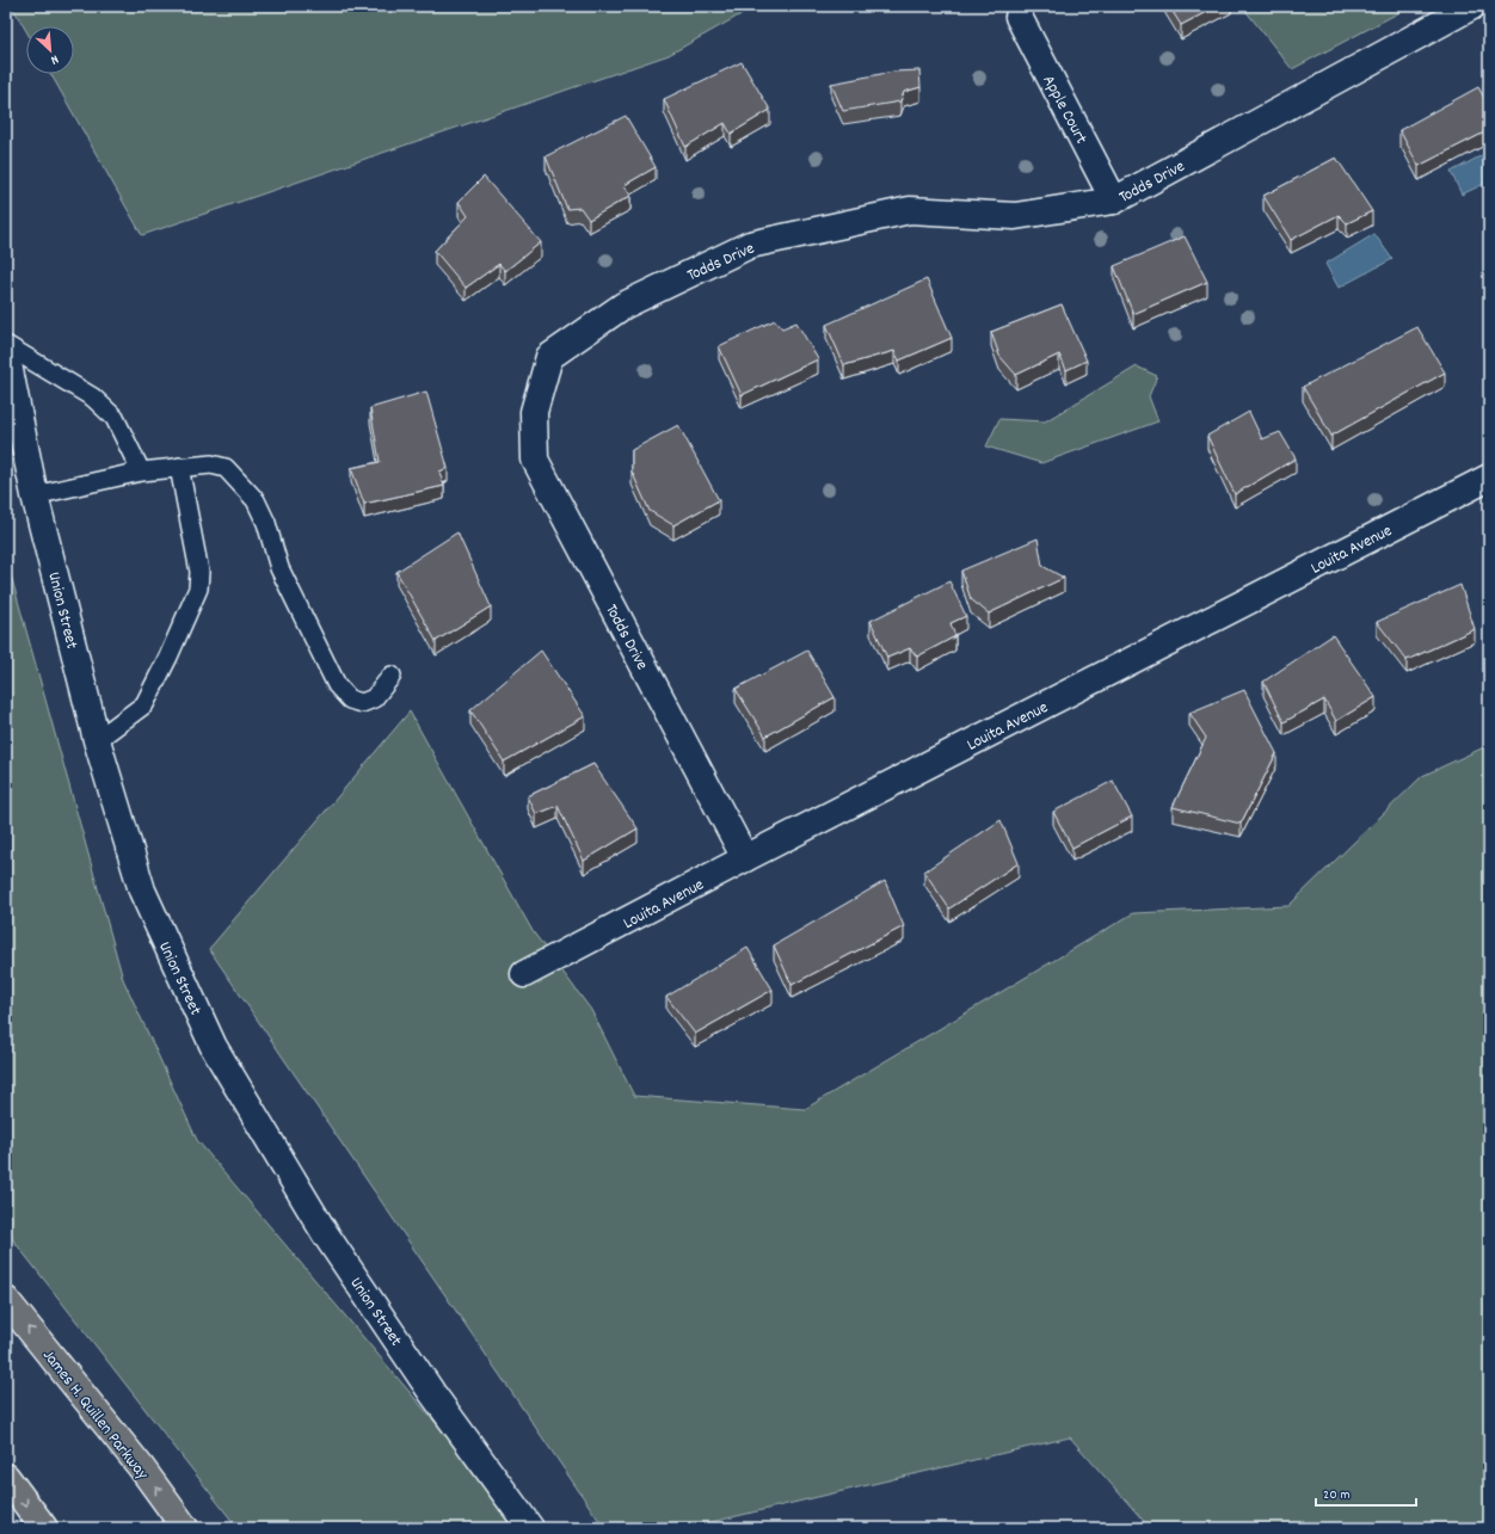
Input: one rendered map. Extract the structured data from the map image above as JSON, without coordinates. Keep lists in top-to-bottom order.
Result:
{
  "streets": {
    "highway": ["James H. Quillen Parkway"],
    "street": [
      "Apple Court",
      "Todds Drive",
      "Louita Avenue",
      "Union Street"
    ]
  },
  "crossings": [
    ["Apple Court", "Todds Drive"],
    ["Todds Drive", "Louita Avenue"]
  ],
  "one_way": ["James H. Quillen Parkway"],
  "scale_bar": "20 m",
  "north": "bottom right"
}
